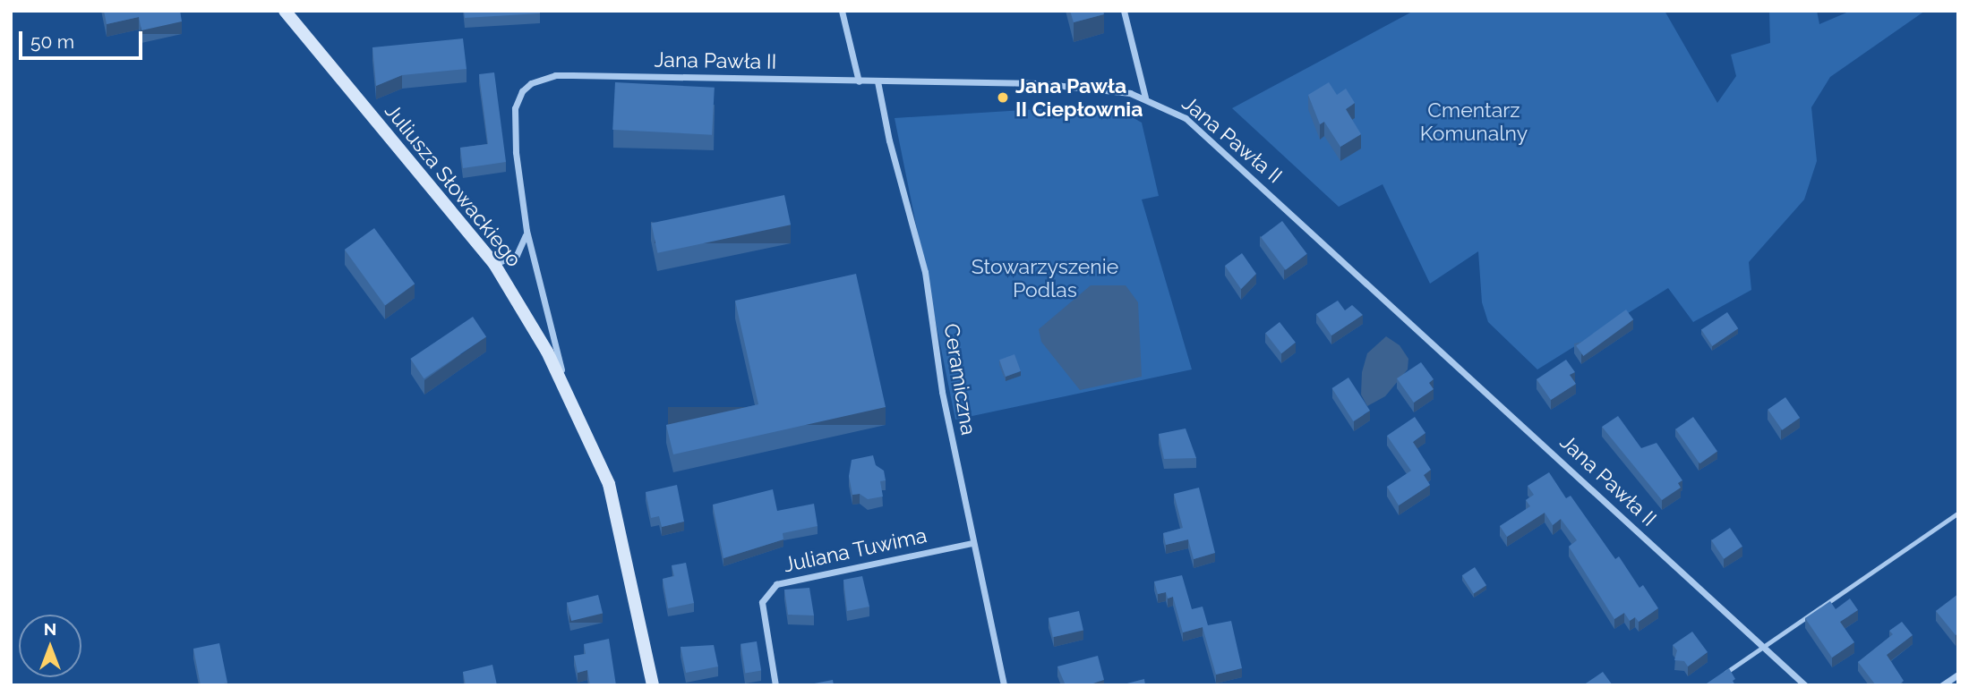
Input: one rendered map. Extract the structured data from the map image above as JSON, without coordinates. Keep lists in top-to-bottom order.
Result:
{
  "streets": {
    "street": [
      "Jana Pawła II",
      "Juliusza Słowackiego",
      "Ceramiczna",
      "Juliana Tuwima"
    ]
  },
  "crossings": [
    ["Jana Pawła II", "Juliusza Słowackiego"],
    ["Jana Pawła II", "Ceramiczna"],
    ["Ceramiczna", "Juliana Tuwima"]
  ],
  "parks": ["Cmentarz Komunalny", "Stowarzyszenie Podlas"],
  "places": ["Jana Pawła II Ciepłownia"],
  "scale_bar": "50 m",
  "north": "top"
}
